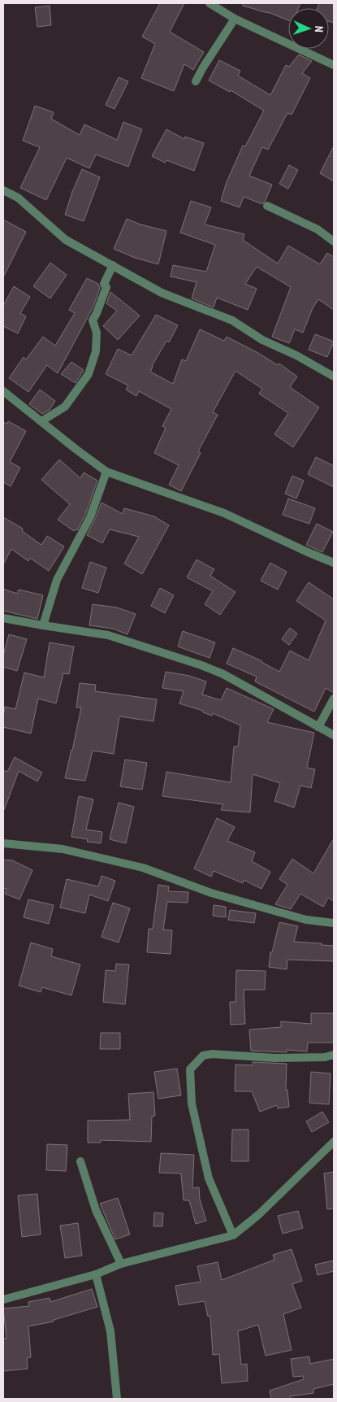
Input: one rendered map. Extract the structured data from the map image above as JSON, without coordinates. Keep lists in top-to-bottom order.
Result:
{
  "north": "right"
}
